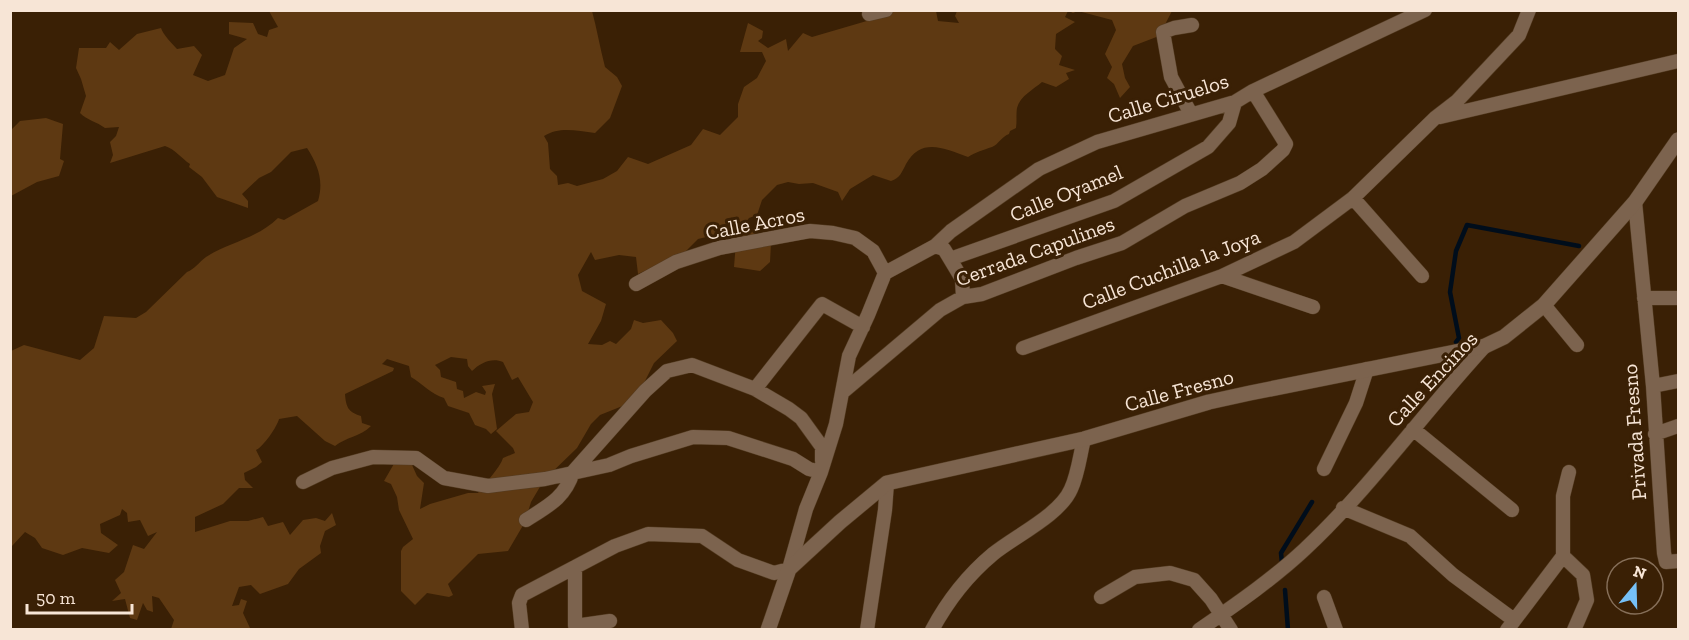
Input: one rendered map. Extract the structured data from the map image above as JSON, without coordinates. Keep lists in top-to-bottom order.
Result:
{
  "streets": {
    "street": [
      "Calle Ciruelos",
      "Calle Oyamel",
      "Calle Acros",
      "Cerrada Capulines",
      "Calle Cuchilla la Joya",
      "Calle Encinos",
      "Calle Fresno",
      "Privada Fresno"
    ]
  },
  "crossings": [
    ["Calle Ciruelos", "Calle Oyamel"],
    ["Calle Ciruelos", "Cerrada Capulines"],
    ["Calle Encinos", "Calle Fresno"],
    ["Calle Encinos", "Privada Fresno"]
  ],
  "scale_bar": "50 m",
  "north": "top"
}
